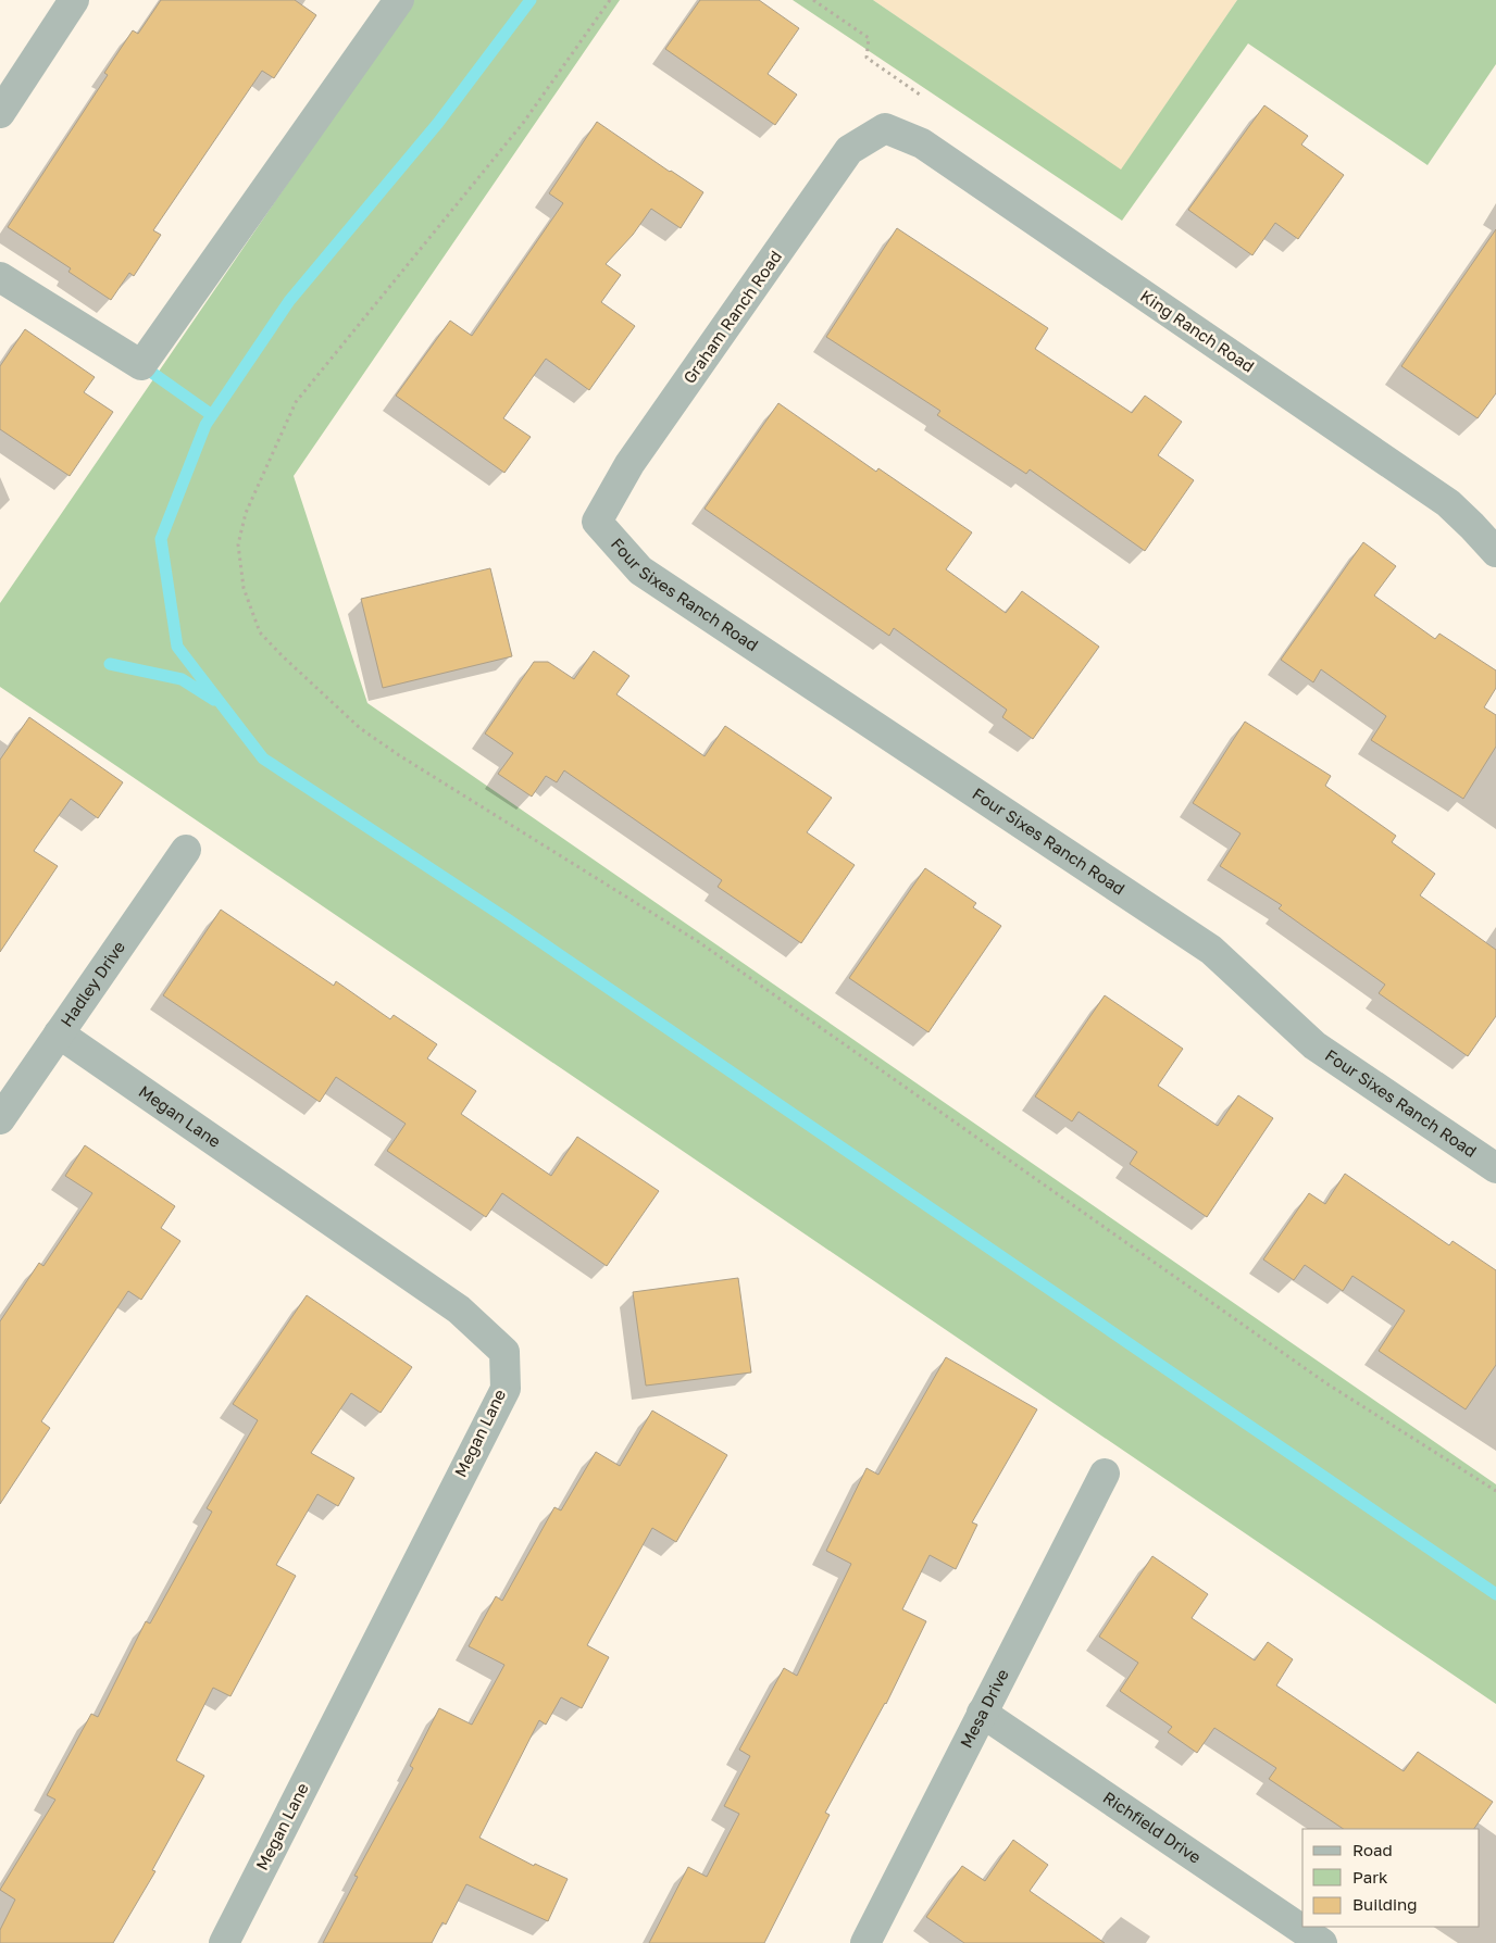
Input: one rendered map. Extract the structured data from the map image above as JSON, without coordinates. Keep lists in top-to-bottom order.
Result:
{
  "streets": {
    "street": [
      "Graham Ranch Road",
      "King Ranch Road",
      "Four Sixes Ranch Road",
      "Hadley Drive",
      "Megan Lane",
      "Mesa Drive",
      "Richfield Drive"
    ]
  },
  "crossings": [
    ["Graham Ranch Road", "King Ranch Road"],
    ["Graham Ranch Road", "Four Sixes Ranch Road"],
    ["Hadley Drive", "Megan Lane"],
    ["Mesa Drive", "Richfield Drive"]
  ],
  "legend": ["Road", "Park", "Building"]
}
